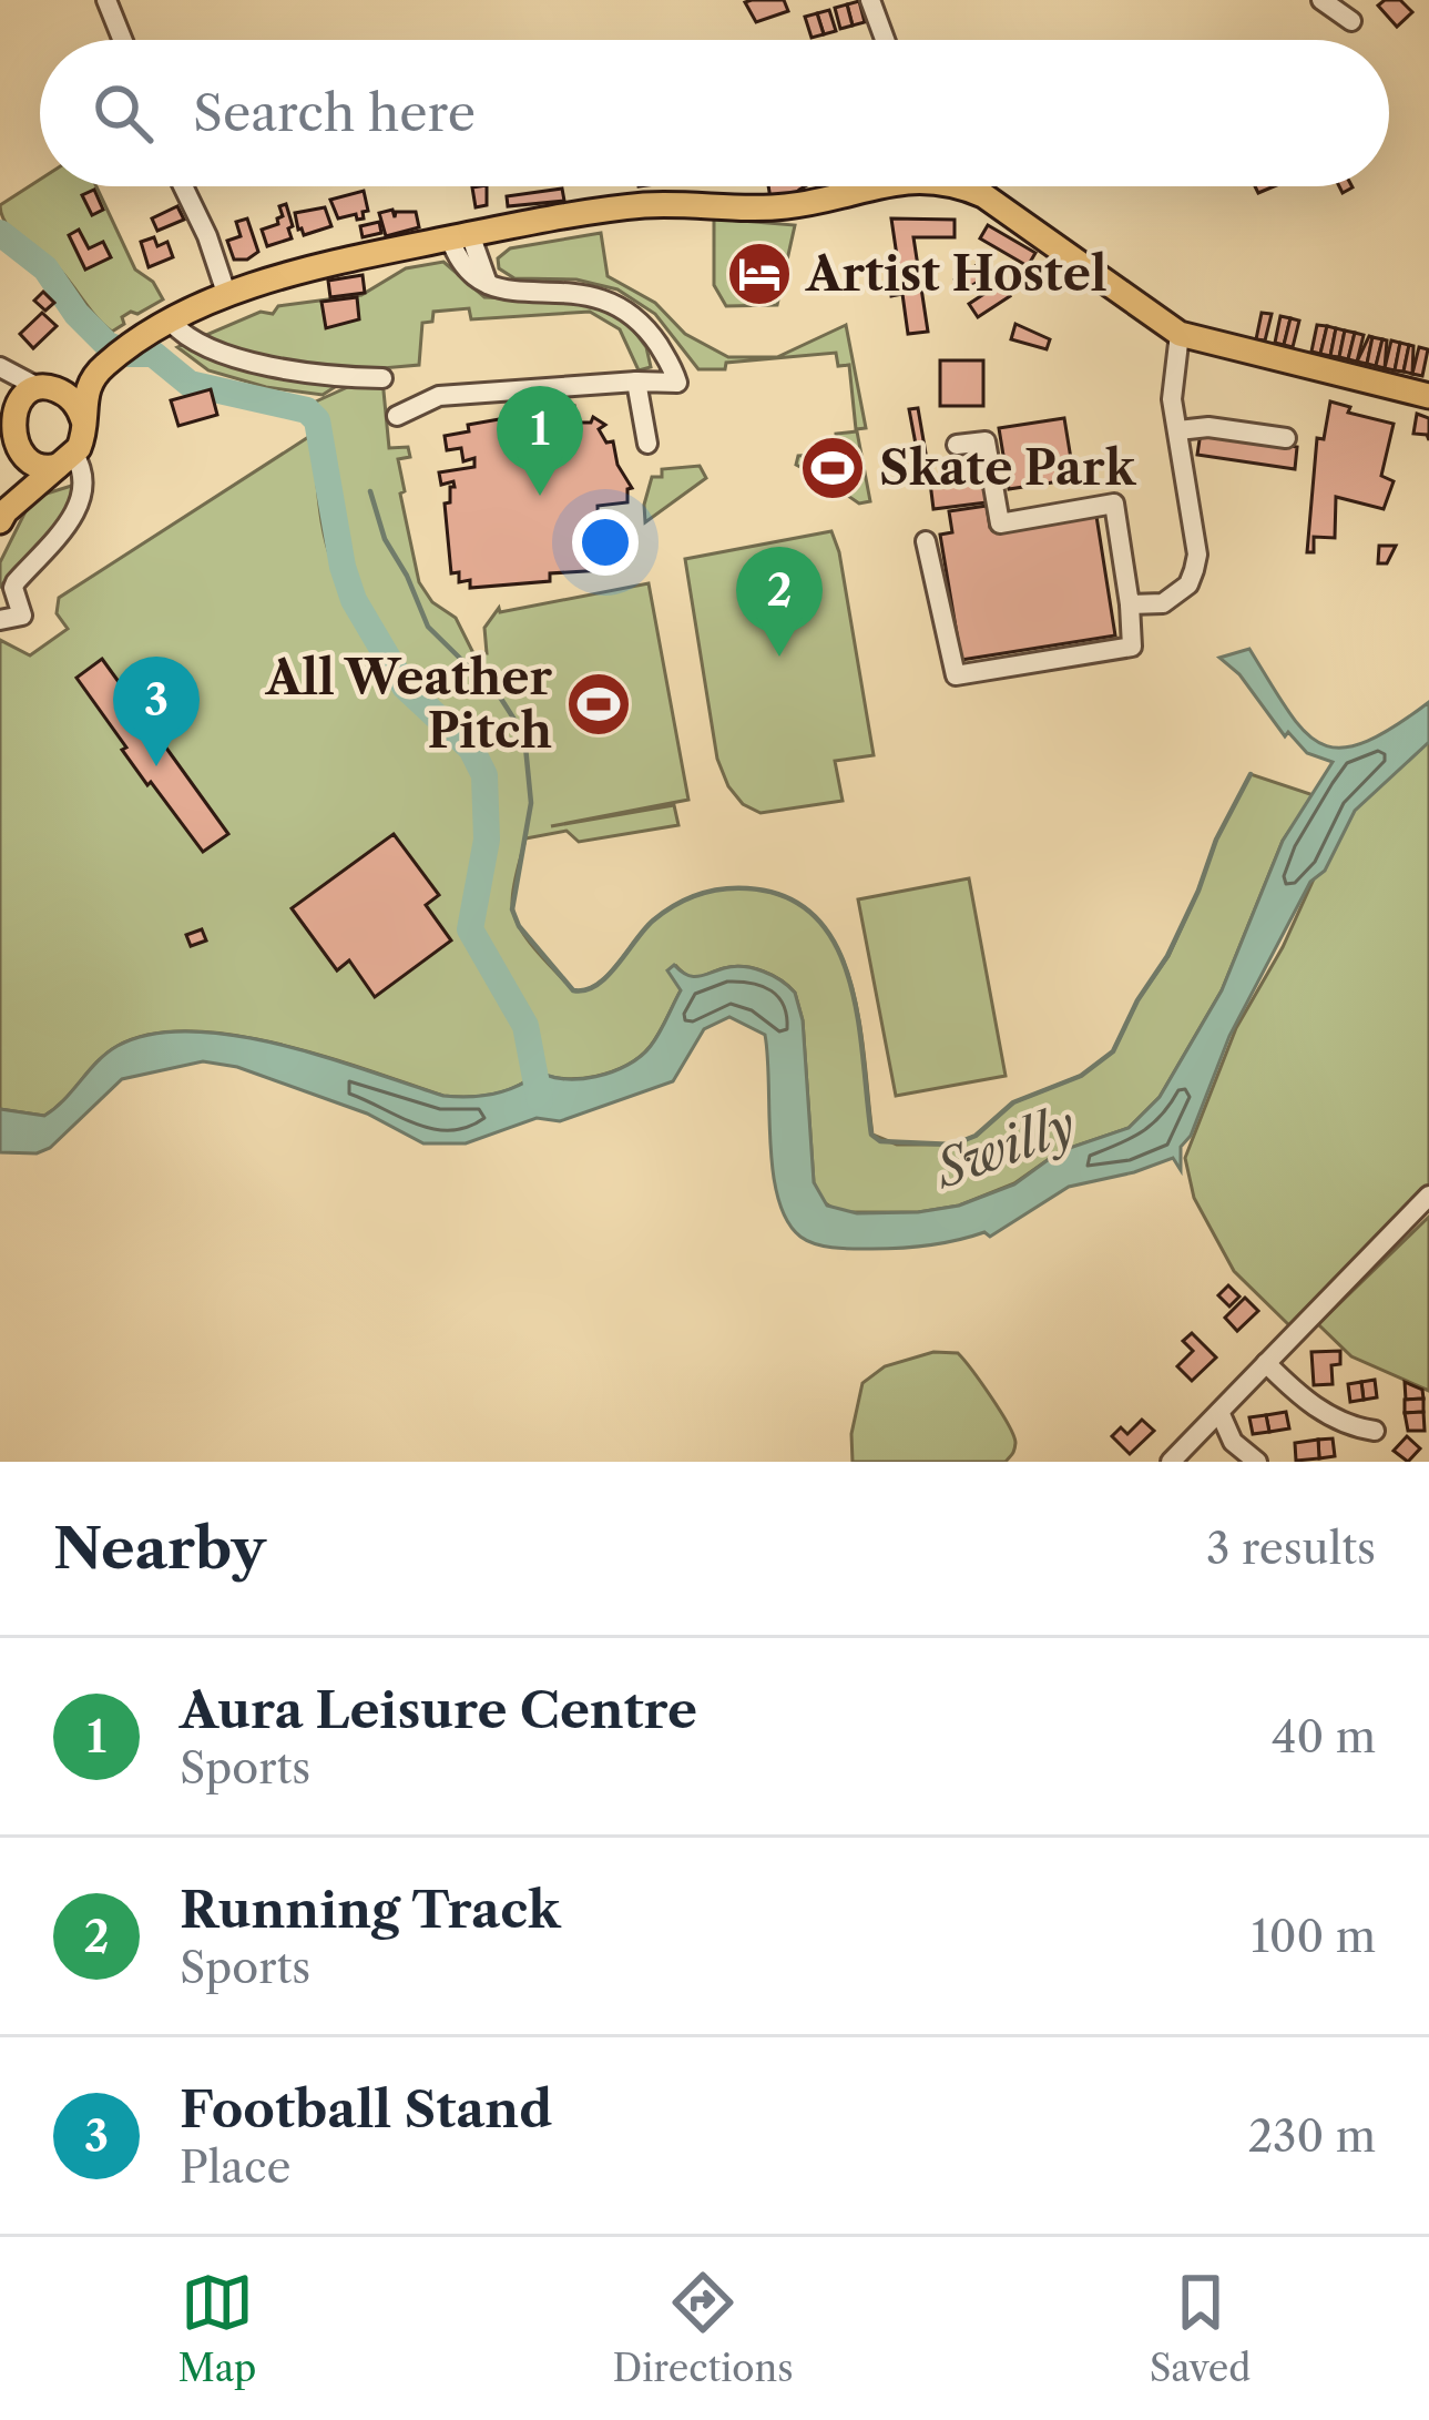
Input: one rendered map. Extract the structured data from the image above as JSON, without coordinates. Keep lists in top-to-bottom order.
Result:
{
  "water": ["Swilly"],
  "places": {
    "hotel": ["Artist Hostel"],
    "sports": ["Skate Park", "All Weather Pitch"]
  },
  "page": {
    "search": "Search here",
    "pins": ["1", "2", "3"],
    "heading": ["Nearby", "3 results"],
    "list": [
      {
        "mark": "1",
        "name": "Aura Leisure Centre",
        "note": "Sports",
        "value": "40 m"
      },
      {
        "mark": "2",
        "name": "Running Track",
        "note": "Sports",
        "value": "100 m"
      },
      {
        "mark": "3",
        "name": "Football Stand",
        "note": "Place",
        "value": "230 m"
      }
    ],
    "nav": ["Map", "Directions", "Saved"]
  }
}
